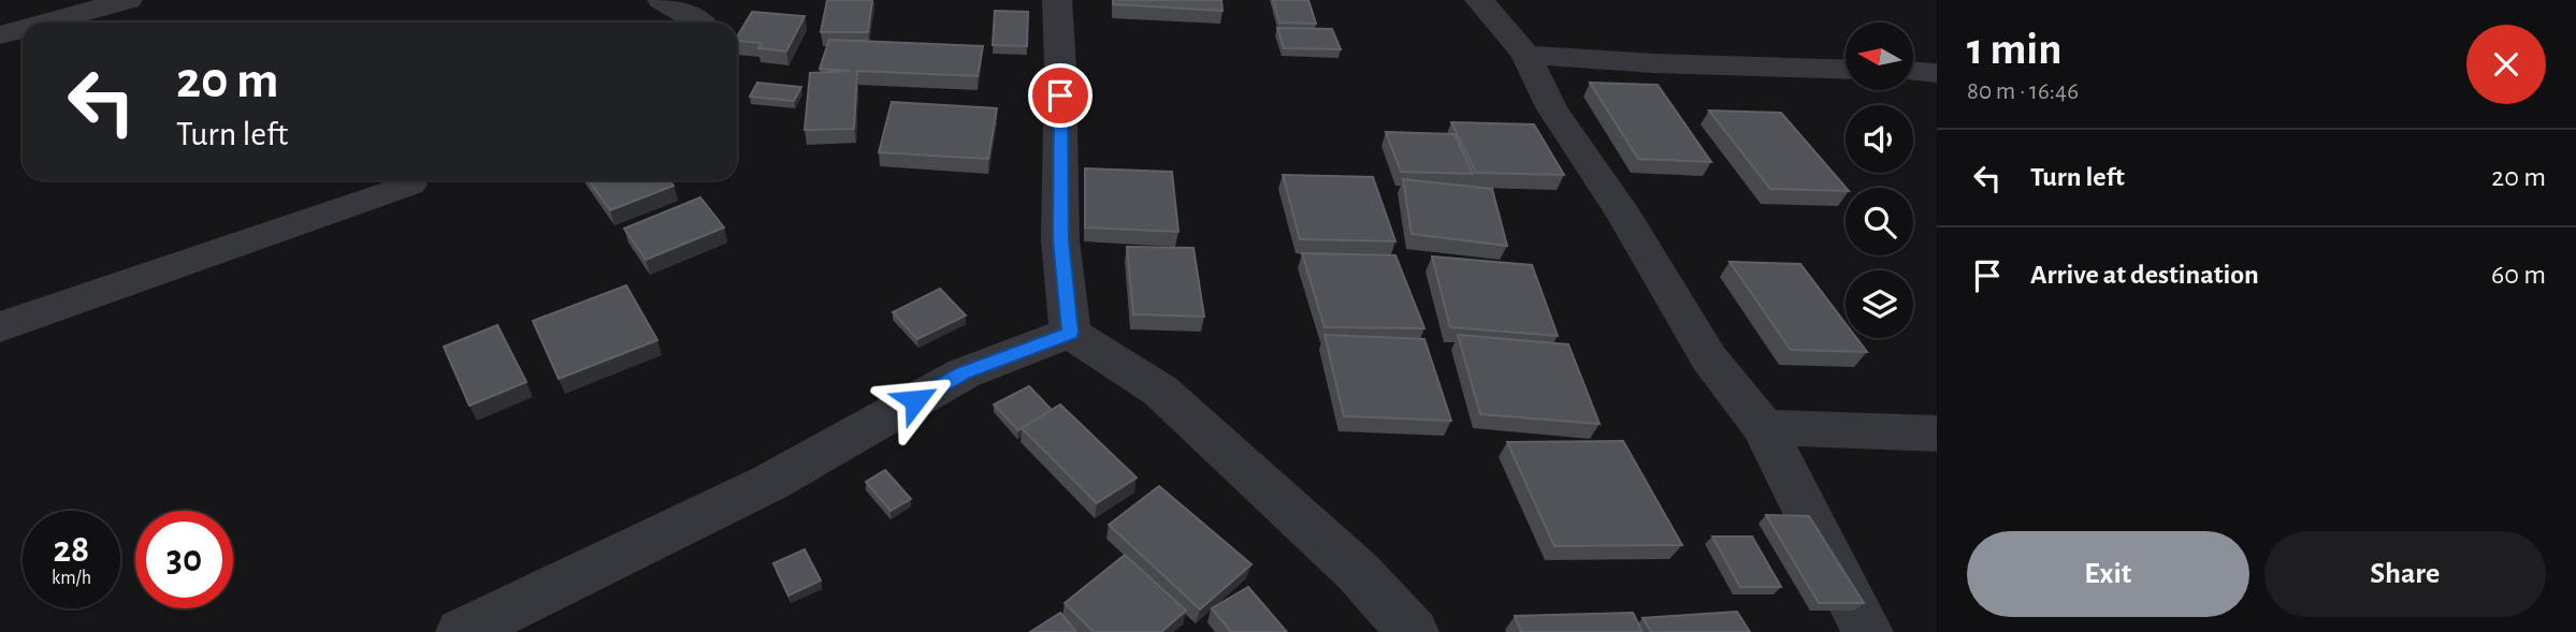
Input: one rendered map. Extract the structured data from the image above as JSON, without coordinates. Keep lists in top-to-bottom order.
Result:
{
  "north": "left",
  "page": {
    "heading": ["1 min", "80 m · 16:46"],
    "turn": ["20 m", "Turn left"],
    "list": [
      {
        "name": "Turn left",
        "value": "20 m"
      },
      {
        "name": "Arrive at destination",
        "value": "60 m"
      }
    ],
    "speed": "28 km/h",
    "limit": "30",
    "buttons": ["Exit", "Share"]
  }
}
